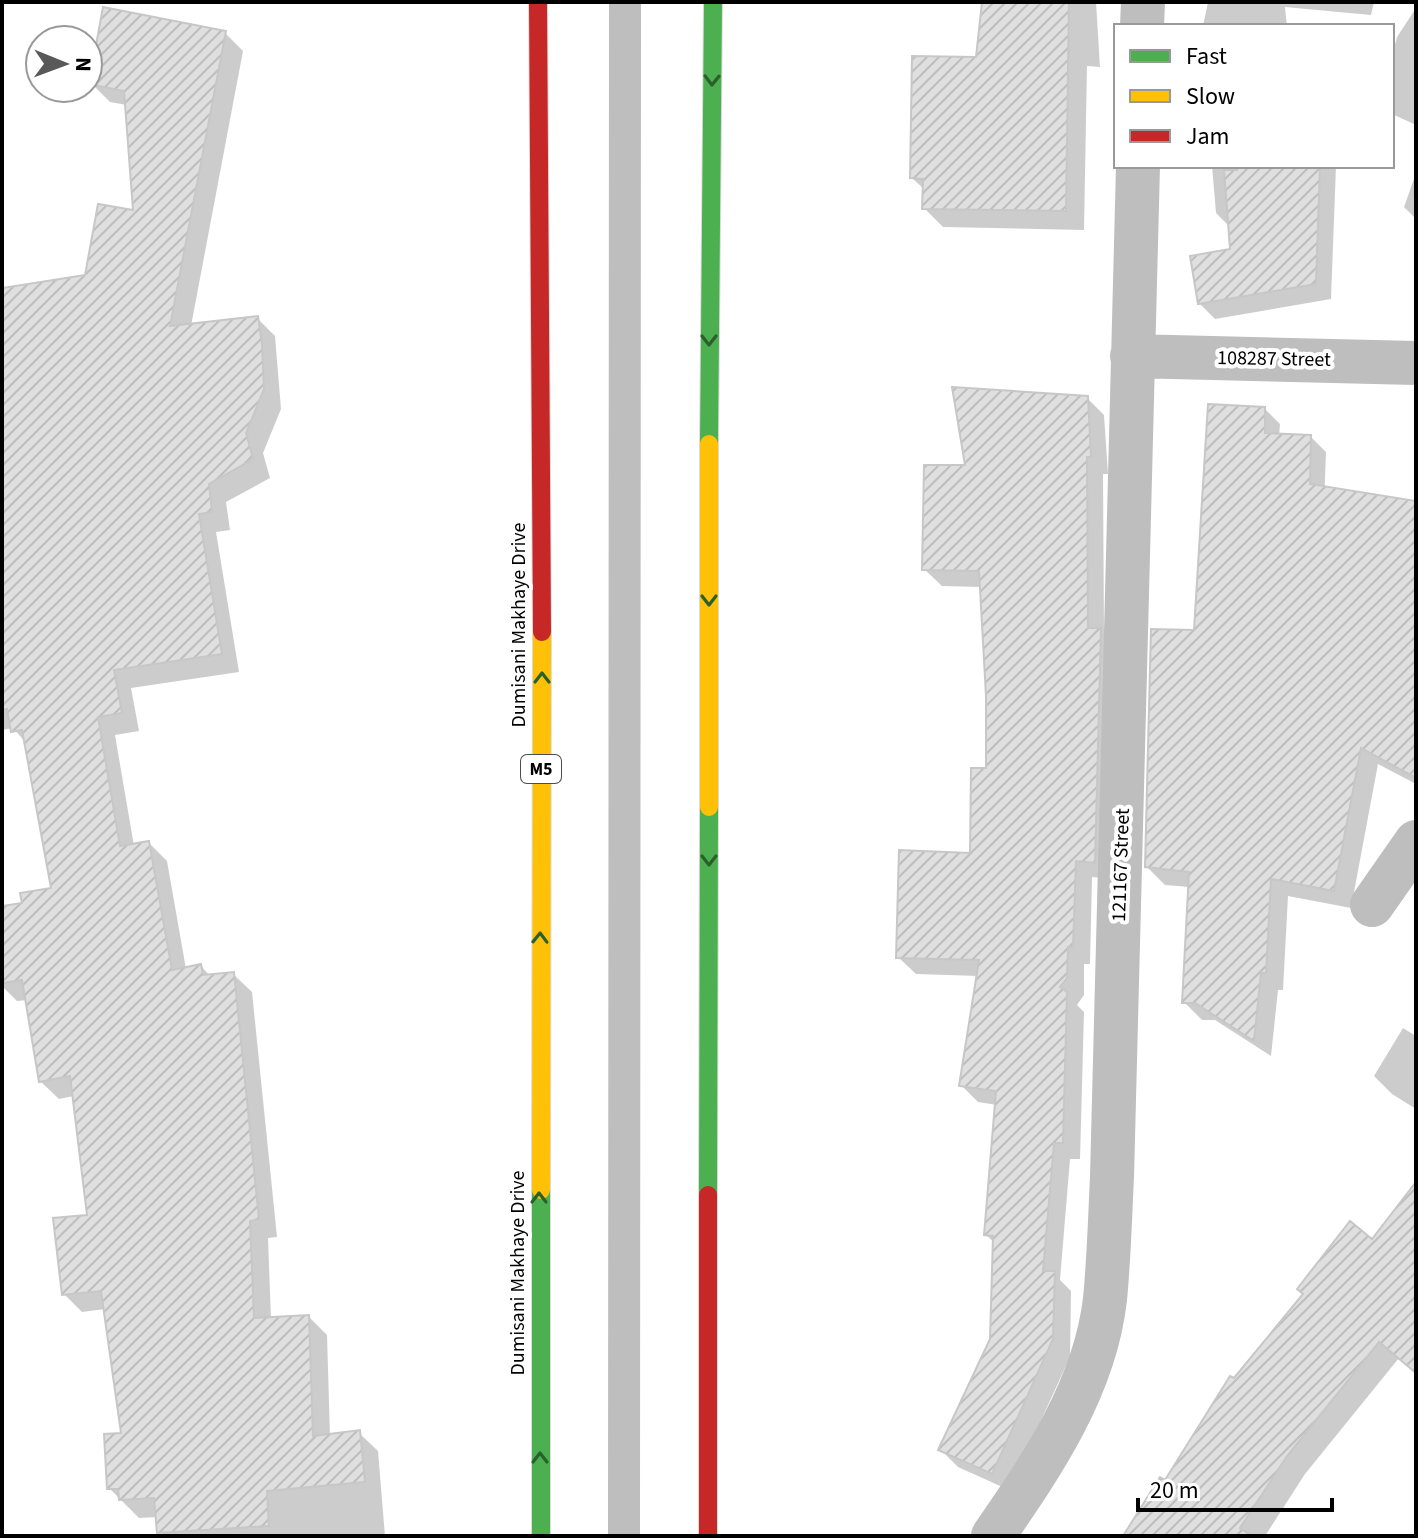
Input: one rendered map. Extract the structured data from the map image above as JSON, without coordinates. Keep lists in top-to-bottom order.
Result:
{
  "streets": {
    "main road": ["Dumisani Makhaye Drive", "M5"],
    "street": ["108287 Street", "121167 Street"]
  },
  "crossings": [
    ["108287 Street", "121167 Street"]
  ],
  "one_way": ["Dumisani Makhaye Drive"],
  "legend": ["Fast", "Slow", "Jam"],
  "scale_bar": "20 m",
  "north": "right"
}
